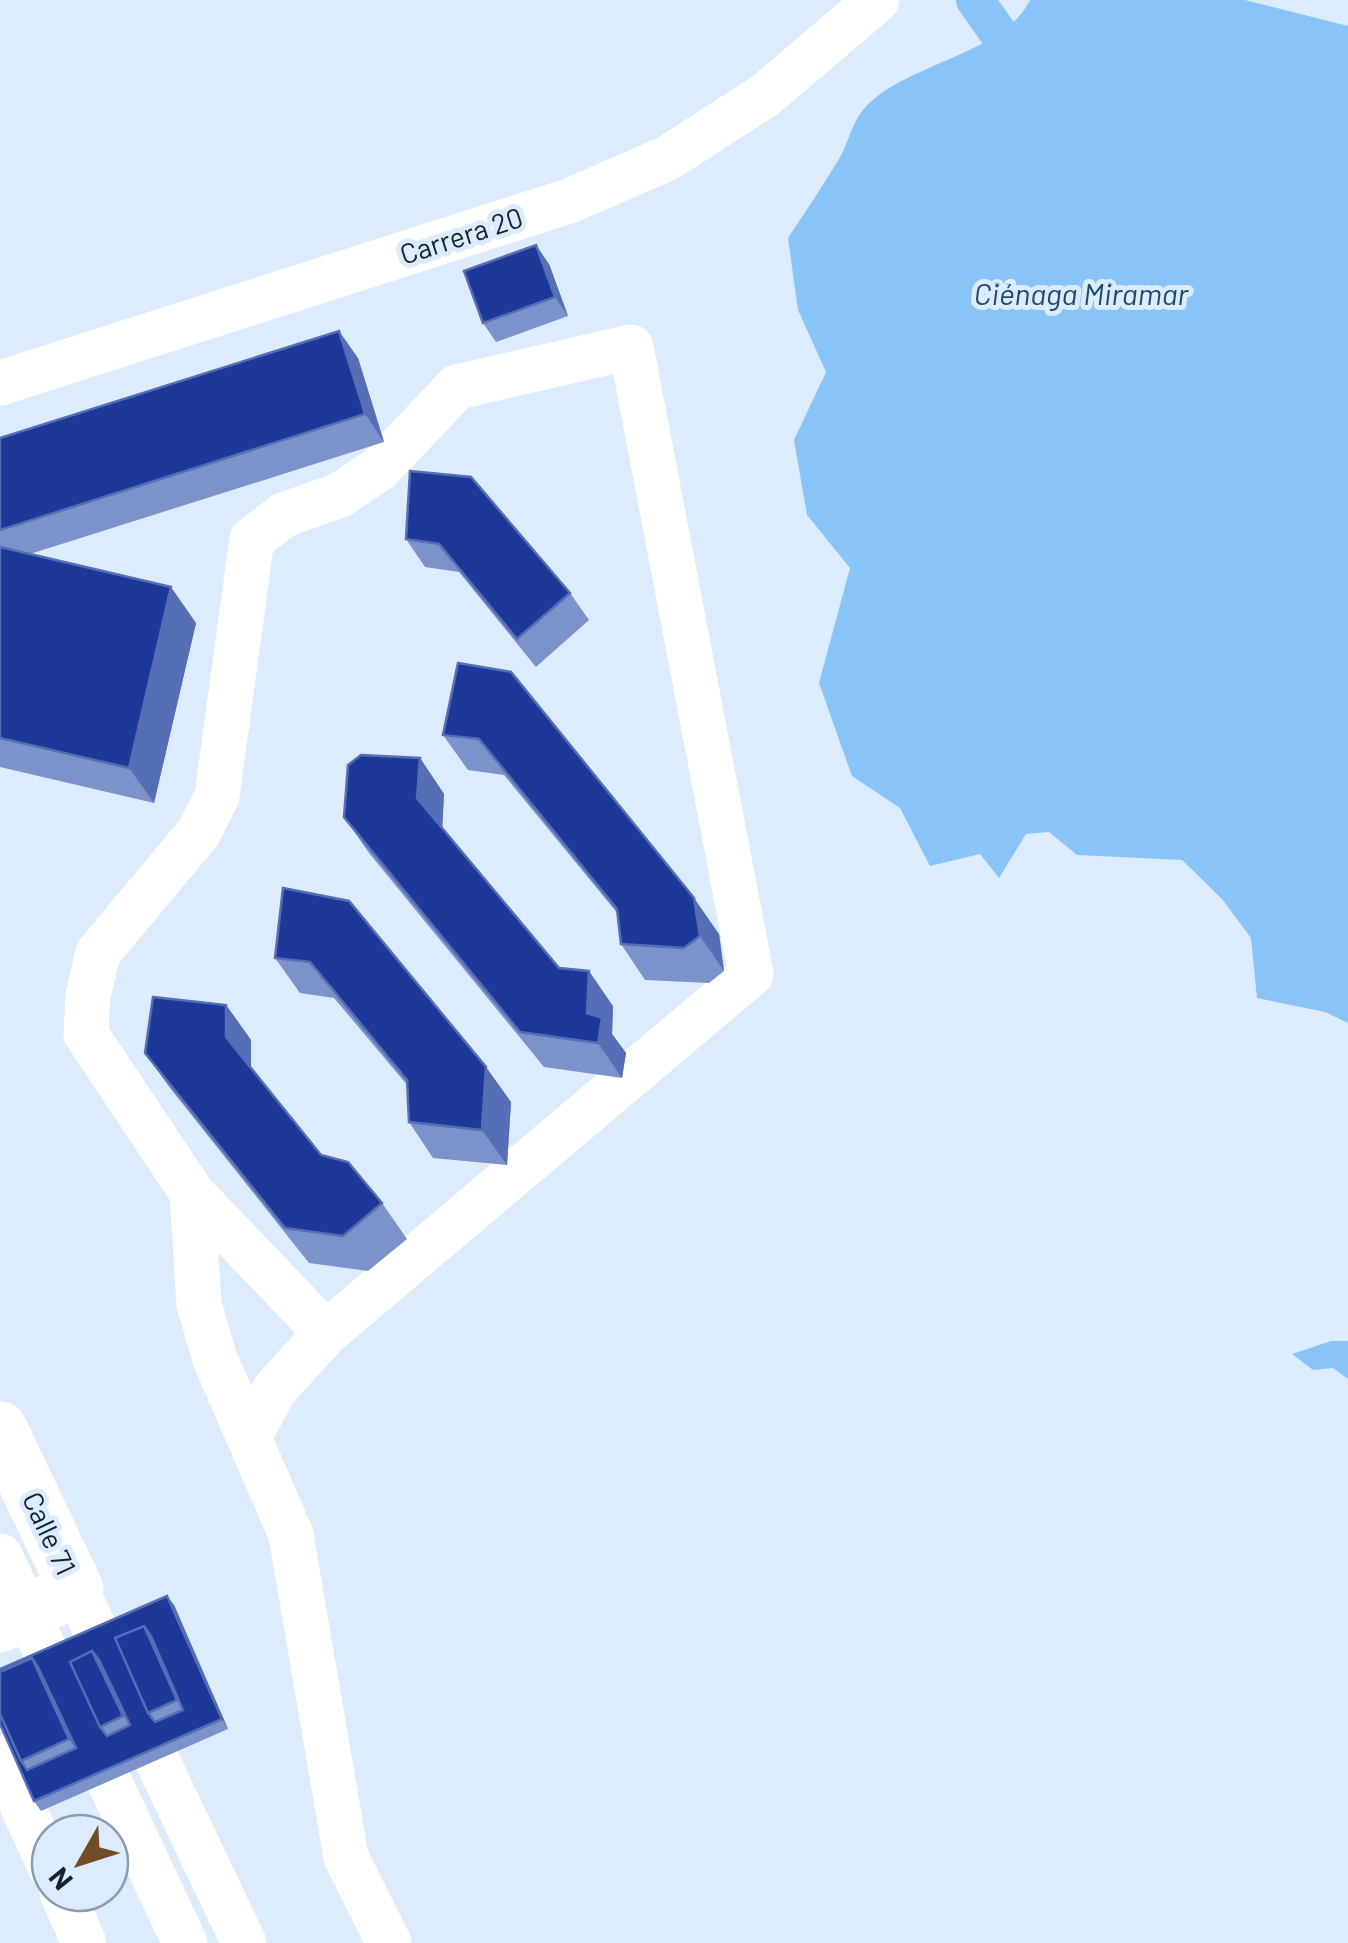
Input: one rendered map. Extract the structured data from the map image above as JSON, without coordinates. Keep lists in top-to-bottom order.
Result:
{
  "streets": {
    "main road": ["Calle 71"],
    "street": ["Carrera 20"]
  },
  "water": ["Ciénaga Miramar"],
  "north": "bottom left"
}
